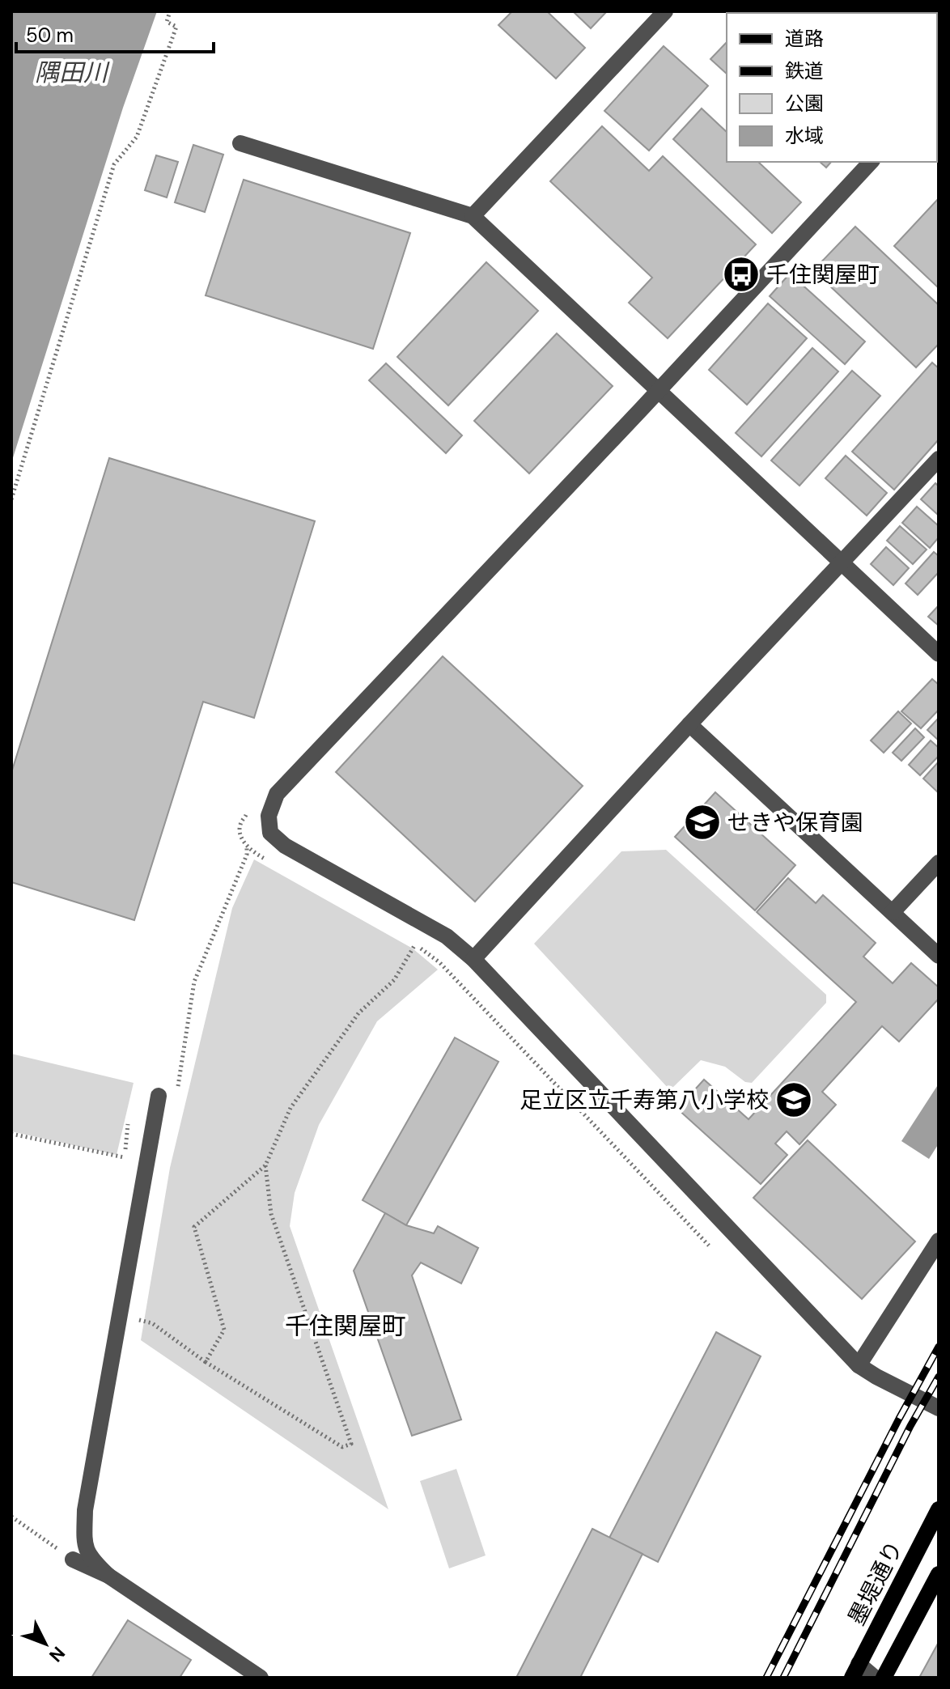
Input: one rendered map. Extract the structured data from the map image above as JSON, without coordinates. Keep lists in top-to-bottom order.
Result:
{
  "streets": {
    "main road": ["墨堤通り"]
  },
  "districts": ["千住関屋町"],
  "water": ["隅田川"],
  "places": {
    "bus stop": ["千住関屋町"],
    "school or university": ["せきや保育園", "足立区立千寿第八小学校"]
  },
  "legend": [
    "道路",
    "鉄道",
    "公園",
    "水域"
  ],
  "scale_bar": "50 m",
  "north": "bottom right"
}
